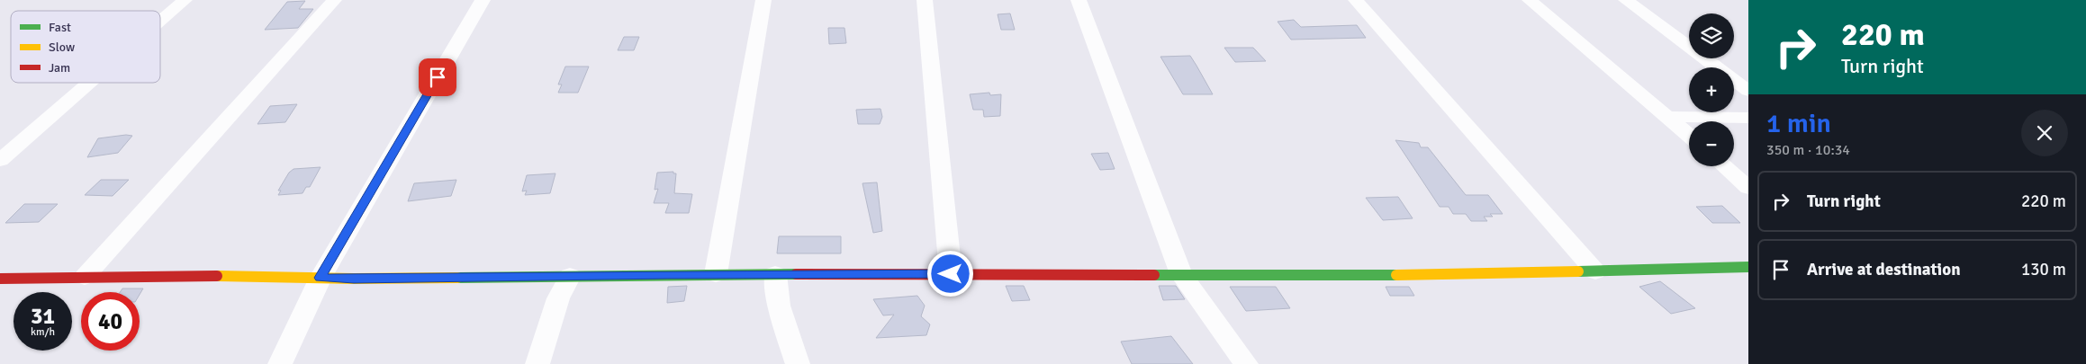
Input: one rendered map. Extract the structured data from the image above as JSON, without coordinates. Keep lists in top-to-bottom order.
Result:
{
  "legend": ["Fast", "Slow", "Jam"],
  "page": {
    "turn": ["220 m", "Turn right"],
    "map_buttons": ["+", "−"],
    "heading": ["1 min", "350 m · 10:34"],
    "list": [
      {
        "name": "Turn right",
        "value": "220 m"
      },
      {
        "name": "Arrive at destination",
        "value": "130 m"
      }
    ],
    "speed": "31 km/h",
    "limit": "40"
  }
}
